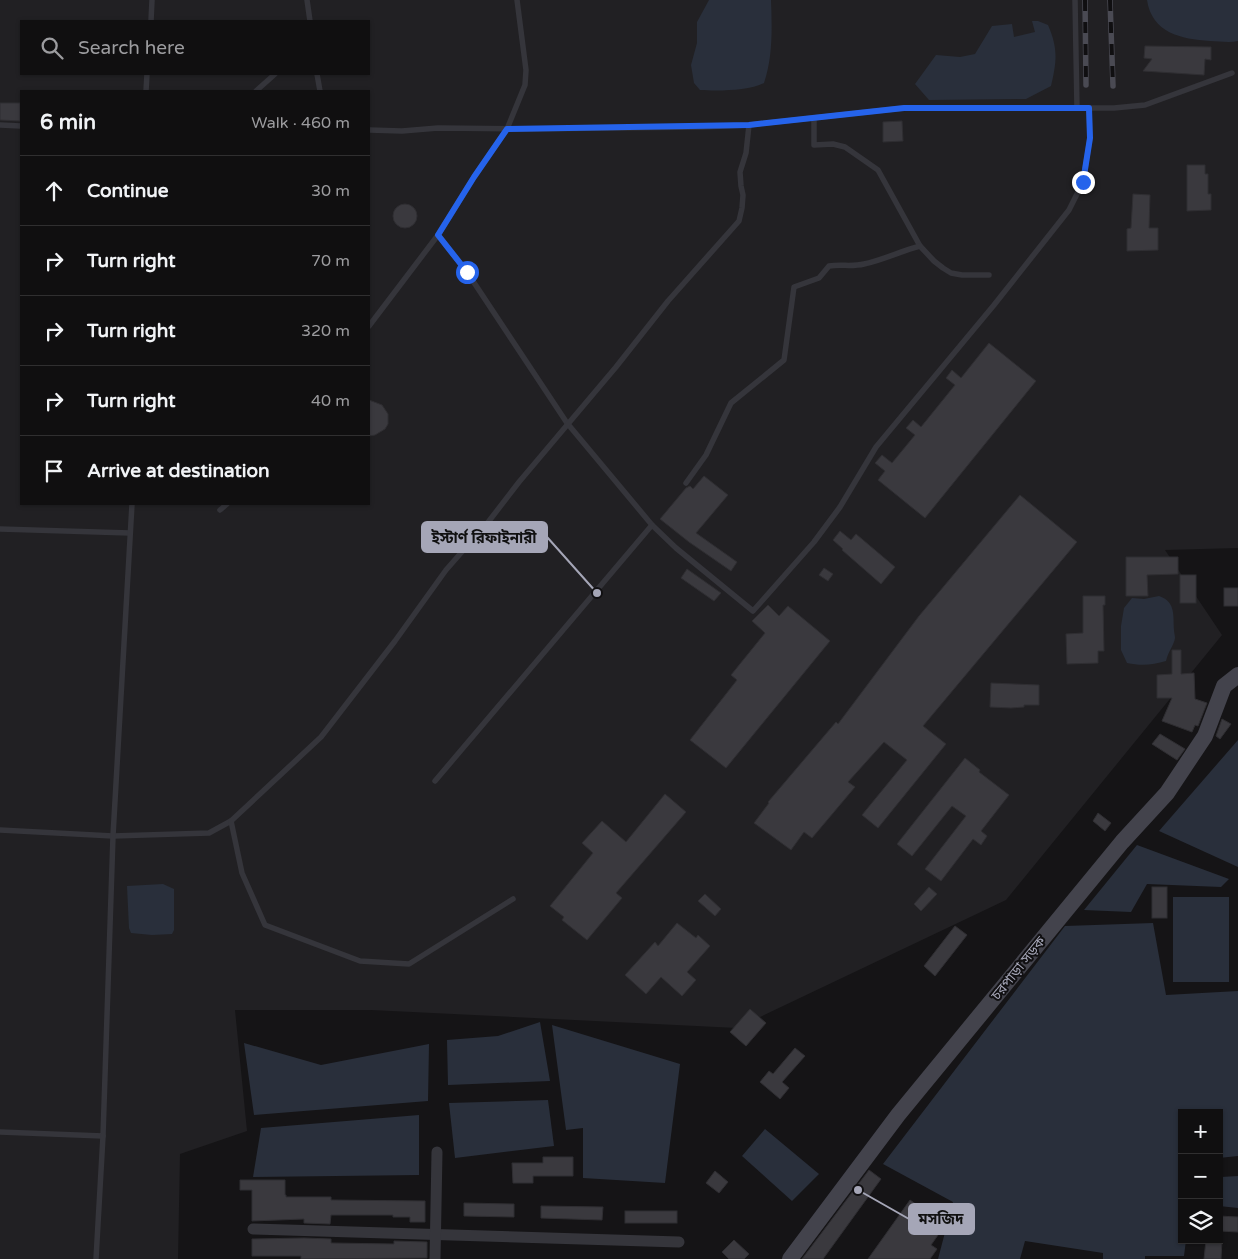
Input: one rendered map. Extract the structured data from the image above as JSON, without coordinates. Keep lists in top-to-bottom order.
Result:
{
  "streets": {
    "street": ["চরপাড়া সড়ক"]
  },
  "places": ["ইস্টার্ণ রিফাইনারী", "মসজিদ"],
  "page": {
    "search": "Search here",
    "heading": ["6 min", "Walk · 460 m"],
    "list": [
      ["Continue", "30 m"],
      ["Turn right", "70 m"],
      ["Turn right", "320 m"],
      ["Turn right", "40 m"],
      "Arrive at destination"
    ],
    "map_buttons": ["+", "−"]
  }
}
